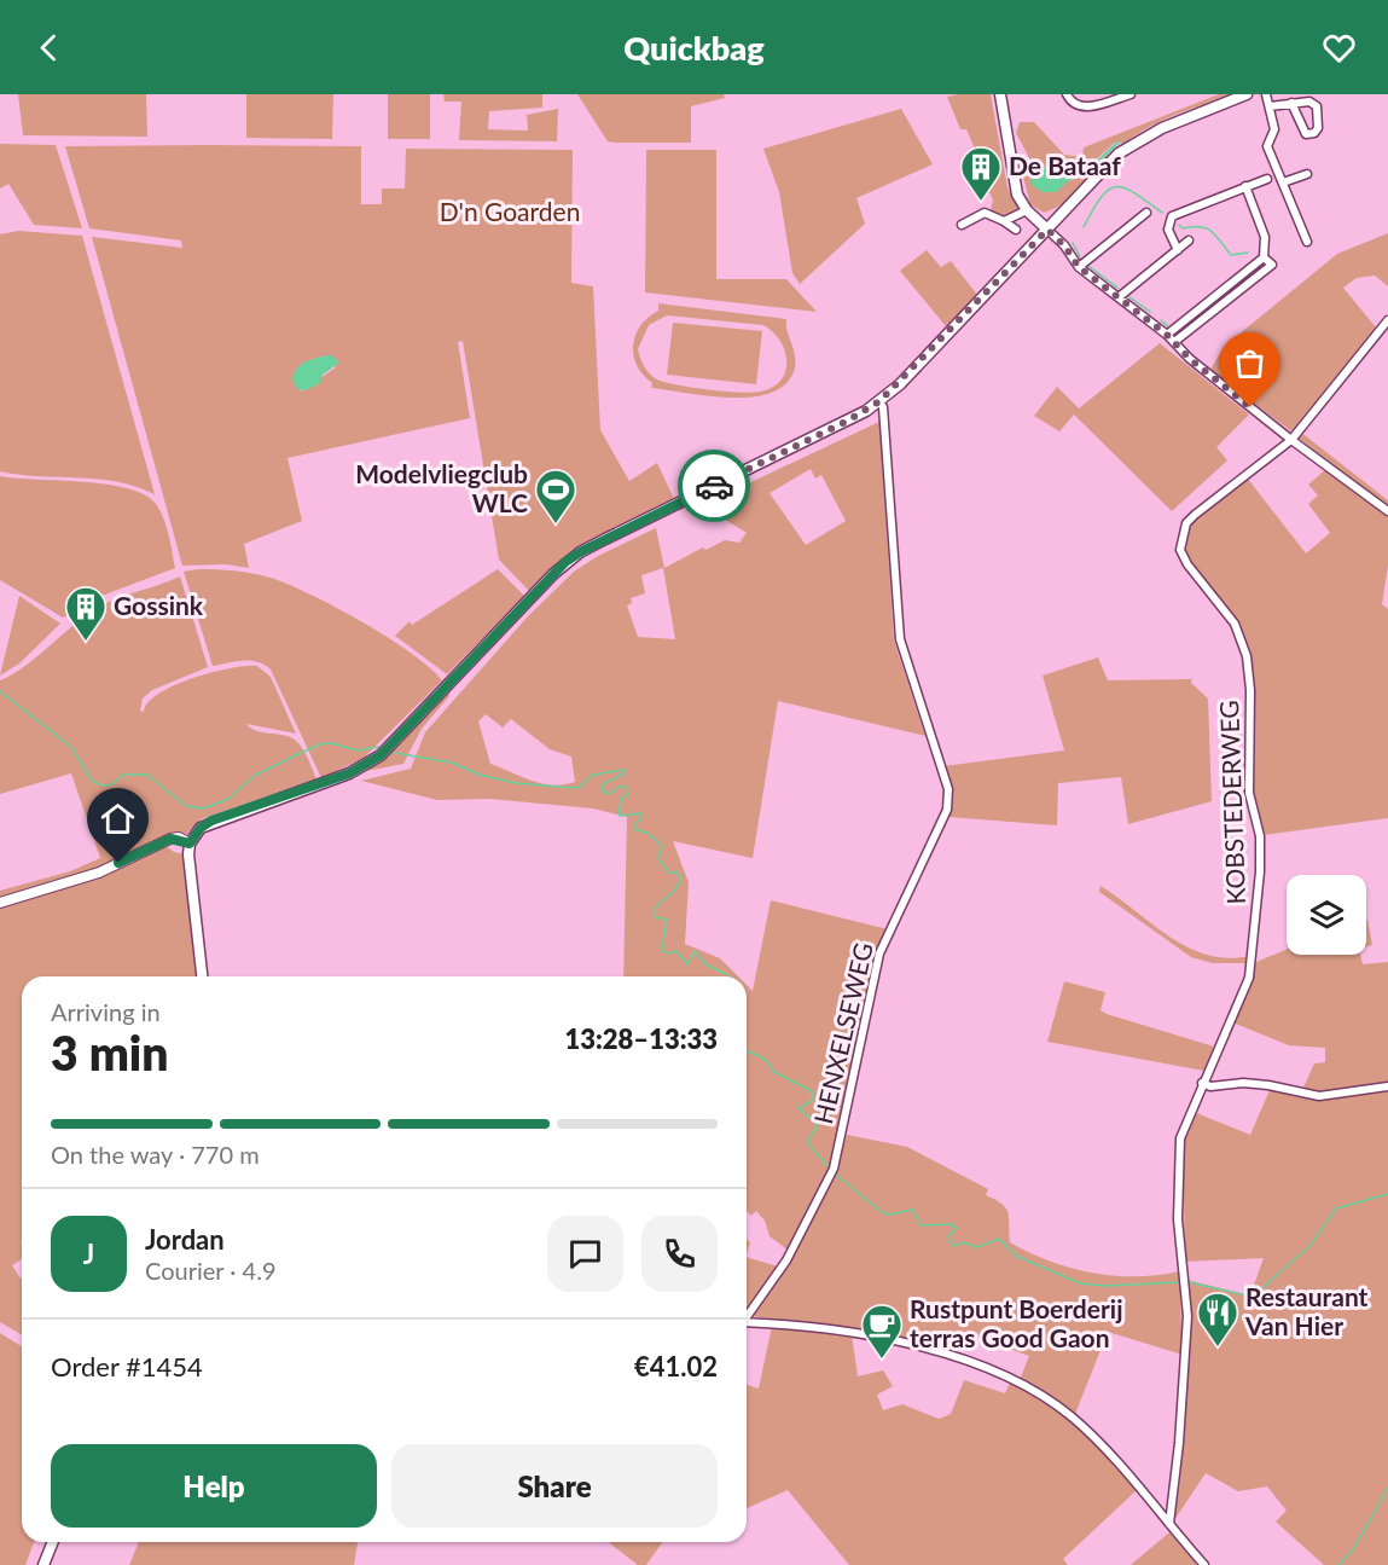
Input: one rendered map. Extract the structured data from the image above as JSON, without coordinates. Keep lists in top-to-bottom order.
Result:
{
  "streets": {
    "street": ["KOBSTEDERWEG", "HENXELSEWEG"]
  },
  "parks": ["D'n Goarden"],
  "places": {
    "building": ["De Bataaf", "Gossink"],
    "sports": ["Modelvliegclub WLC"],
    "restaurant": ["Restaurant Van Hier"],
    "cafe": ["Rustpunt Boerderij terras Good Gaon"]
  },
  "page": {
    "header": "Quickbag",
    "heading": ["3 min", "Arriving in", "13:28–13:33"],
    "panel": [
      "Jordan",
      "Courier · 4.9",
      "Order #1454",
      "€41.02"
    ],
    "bar": "On the way · 770 m",
    "round": "J",
    "buttons": ["Help", "Share"]
  }
}
